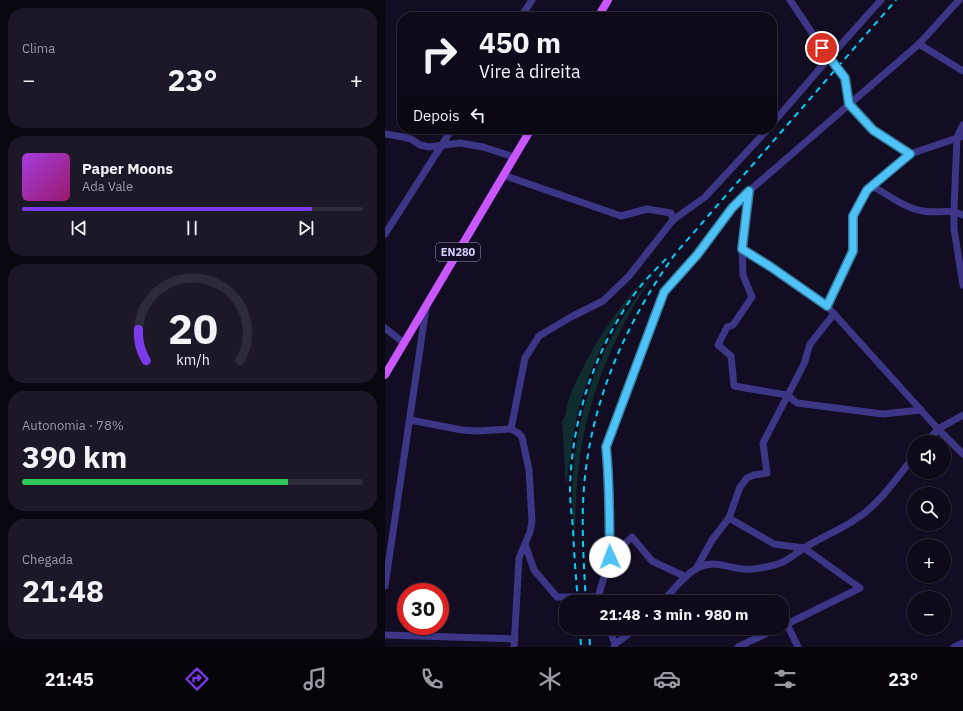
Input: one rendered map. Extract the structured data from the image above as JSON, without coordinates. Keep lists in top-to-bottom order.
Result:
{
  "streets": {
    "main road": ["EN280"]
  },
  "page": {
    "tile": [
      "Clima",
      ["Autonomia · 78%", "390 km"],
      ["Chegada", "21:48"]
    ],
    "turn": ["450 m", "Vire à direita"],
    "heat": ["−", "23°", "+"],
    "then": "Depois",
    "song": ["Paper Moons", "Ada Vale"],
    "map_buttons": ["+", "−"],
    "limit": "30",
    "trip": "21:48 · 3 min · 980 m",
    "tabs": ["21:45", "23°"],
    "gauge": ["20", "km/h"]
  }
}
